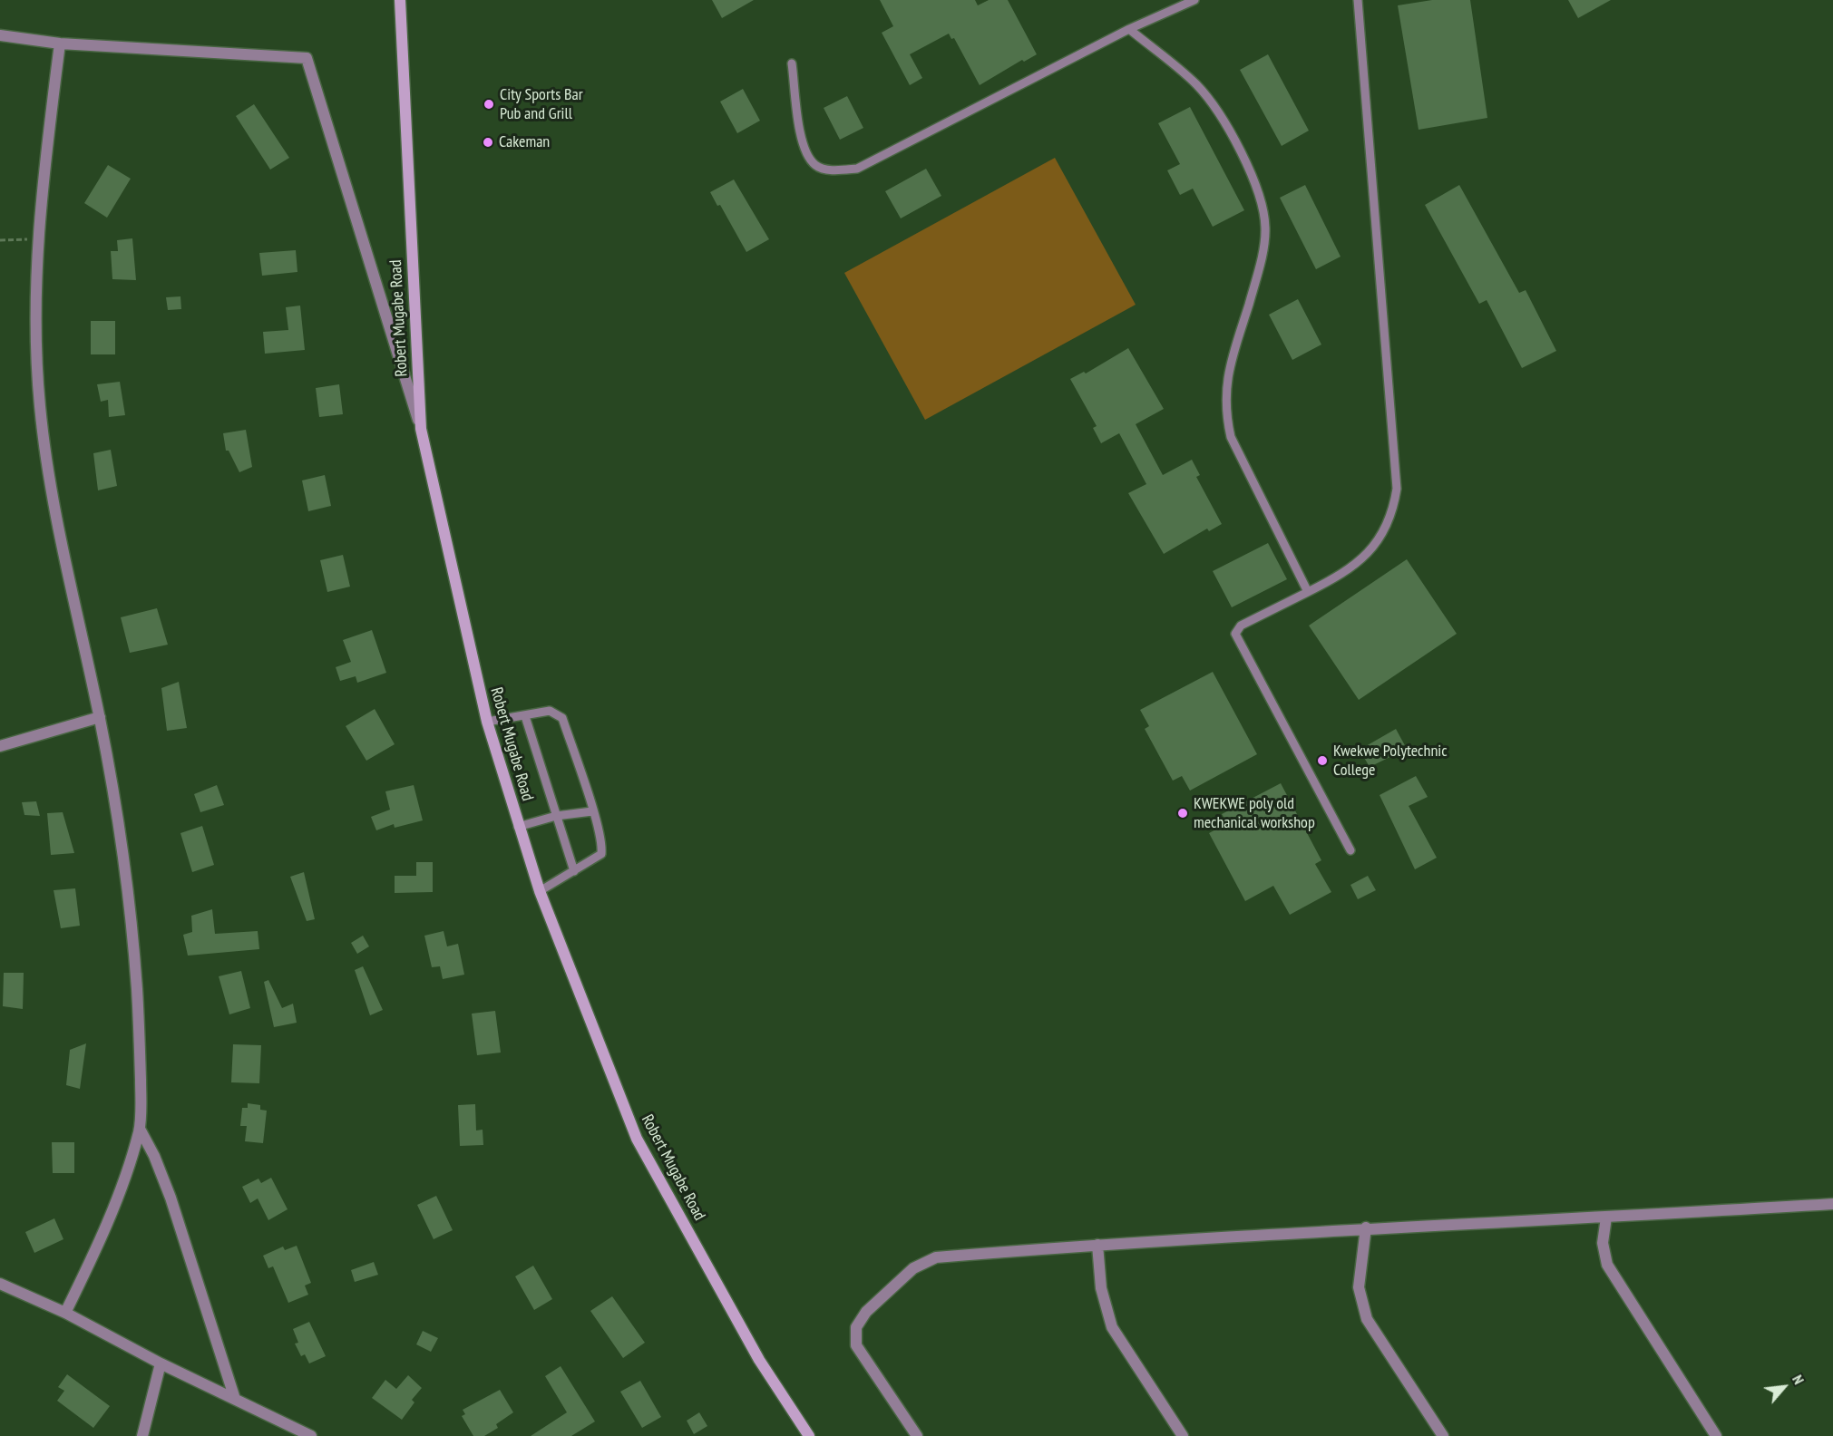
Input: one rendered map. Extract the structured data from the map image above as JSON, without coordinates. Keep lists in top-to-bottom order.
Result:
{
  "streets": {
    "main road": ["Robert Mugabe Road"]
  },
  "places": [
    "City Sports Bar Pub and Grill",
    "Cakeman",
    "Kwekwe Polytechnic College",
    "KWEKWE poly old mechanical workshop"
  ],
  "north": "top right"
}
